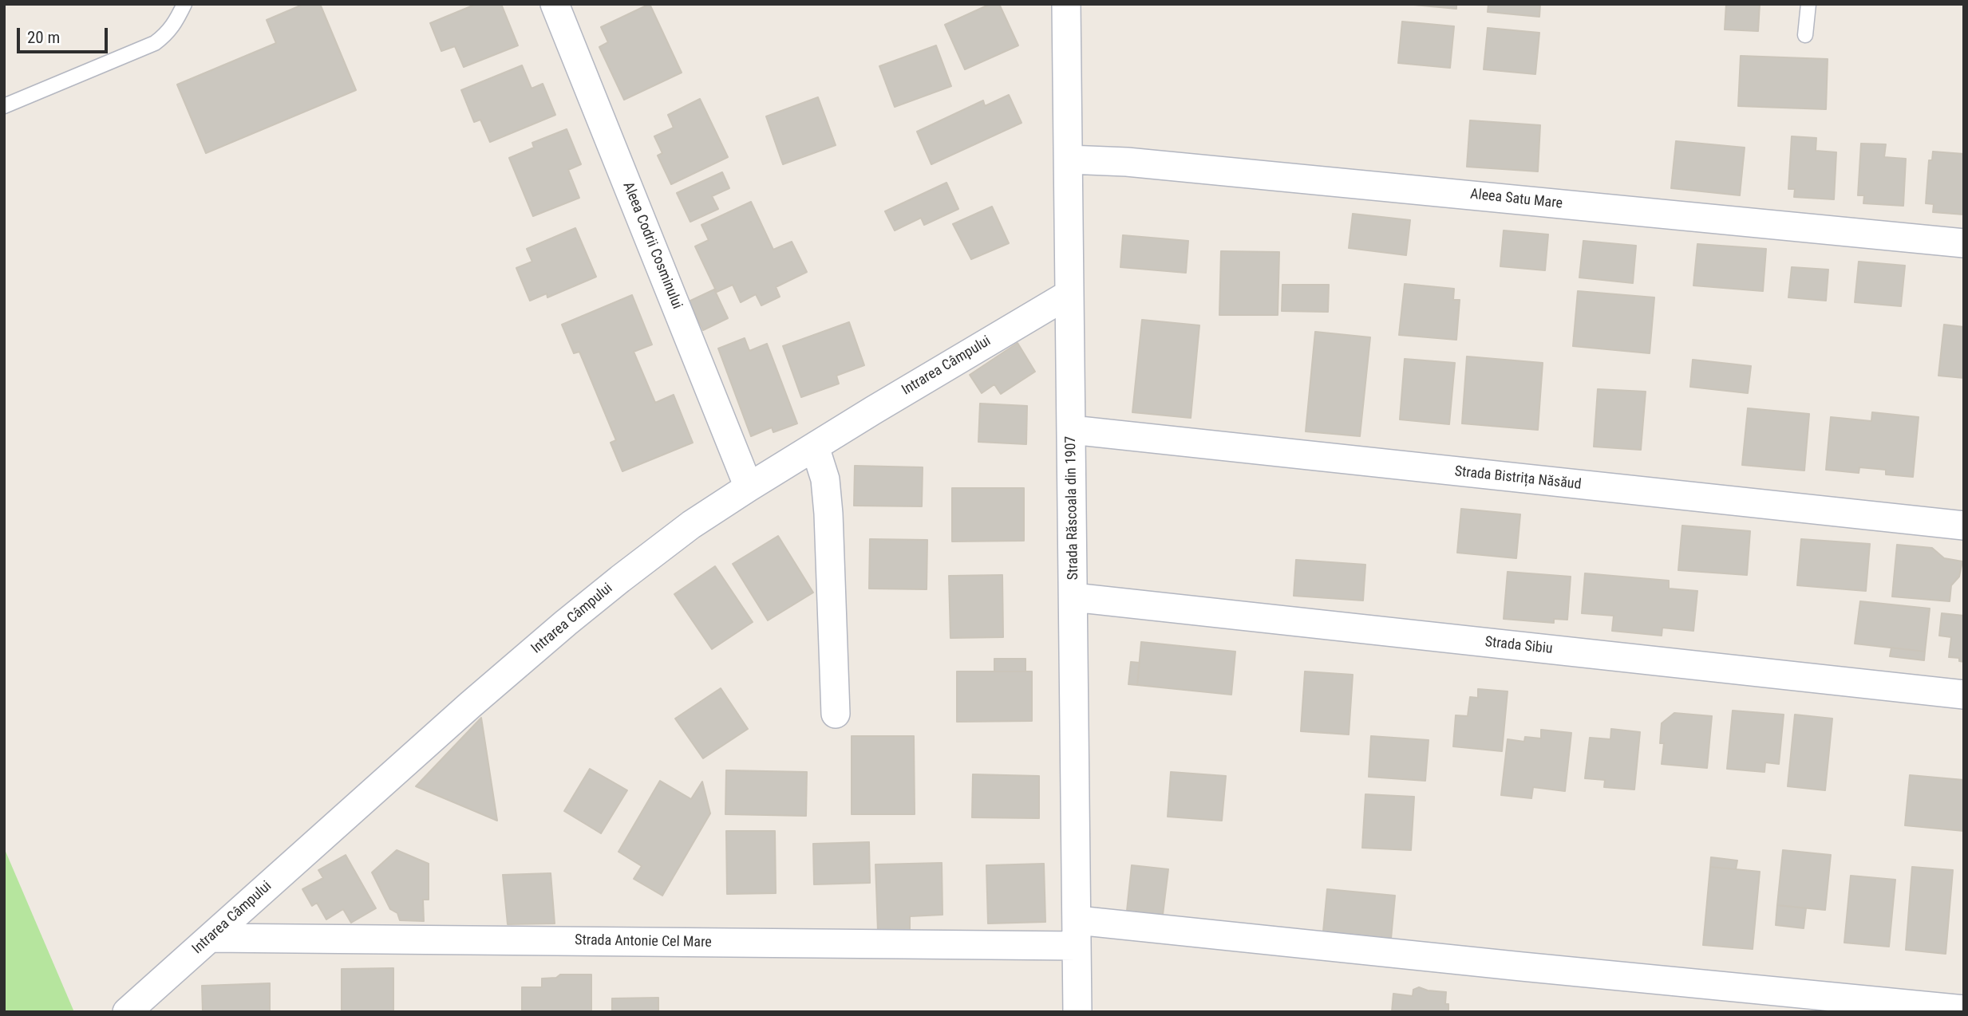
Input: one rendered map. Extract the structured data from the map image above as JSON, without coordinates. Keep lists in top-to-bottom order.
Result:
{
  "streets": {
    "street": [
      "Aleea Satu Mare",
      "Aleea Codrii Cosminului",
      "Intrarea Câmpului",
      "Strada Bistrița Năsăud",
      "Strada Răscoala din 1907",
      "Strada Sibiu",
      "Strada Antonie Cel Mare"
    ]
  },
  "crossings": [
    ["Aleea Satu Mare", "Strada Răscoala din 1907"],
    ["Aleea Codrii Cosminului", "Intrarea Câmpului"],
    ["Intrarea Câmpului", "Strada Răscoala din 1907"],
    ["Intrarea Câmpului", "Strada Antonie Cel Mare"],
    ["Strada Bistrița Năsăud", "Strada Răscoala din 1907"],
    ["Strada Răscoala din 1907", "Strada Sibiu"],
    ["Strada Răscoala din 1907", "Strada Antonie Cel Mare"]
  ],
  "scale_bar": "20 m"
}
